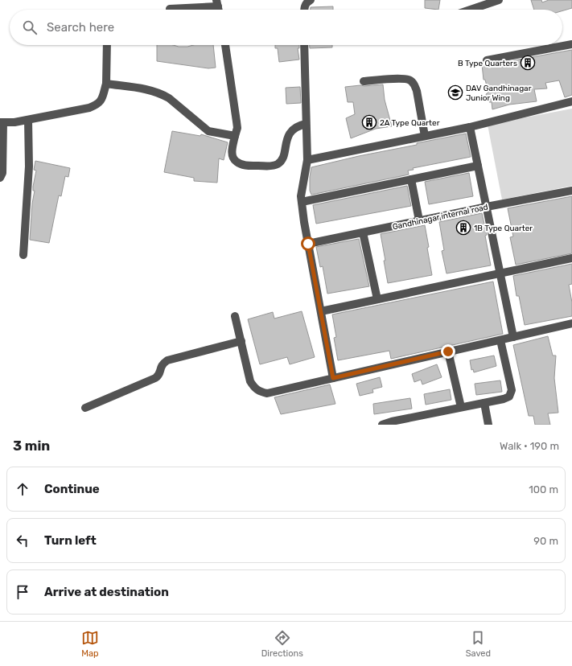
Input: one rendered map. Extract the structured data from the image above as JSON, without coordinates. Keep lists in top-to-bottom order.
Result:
{
  "streets": {
    "street": ["Gandhinagar internal road"]
  },
  "places": {
    "building": ["B Type Quarters", "2A Type Quarter", "1B Type Quarter"],
    "school or university": ["DAV Gandhinagar Junior Wing"]
  },
  "page": {
    "search": "Search here",
    "heading": ["3 min", "Walk · 190 m"],
    "list": [
      ["Continue", "100 m"],
      ["Turn left", "90 m"],
      "Arrive at destination"
    ],
    "nav": ["Map", "Directions", "Saved"]
  }
}
